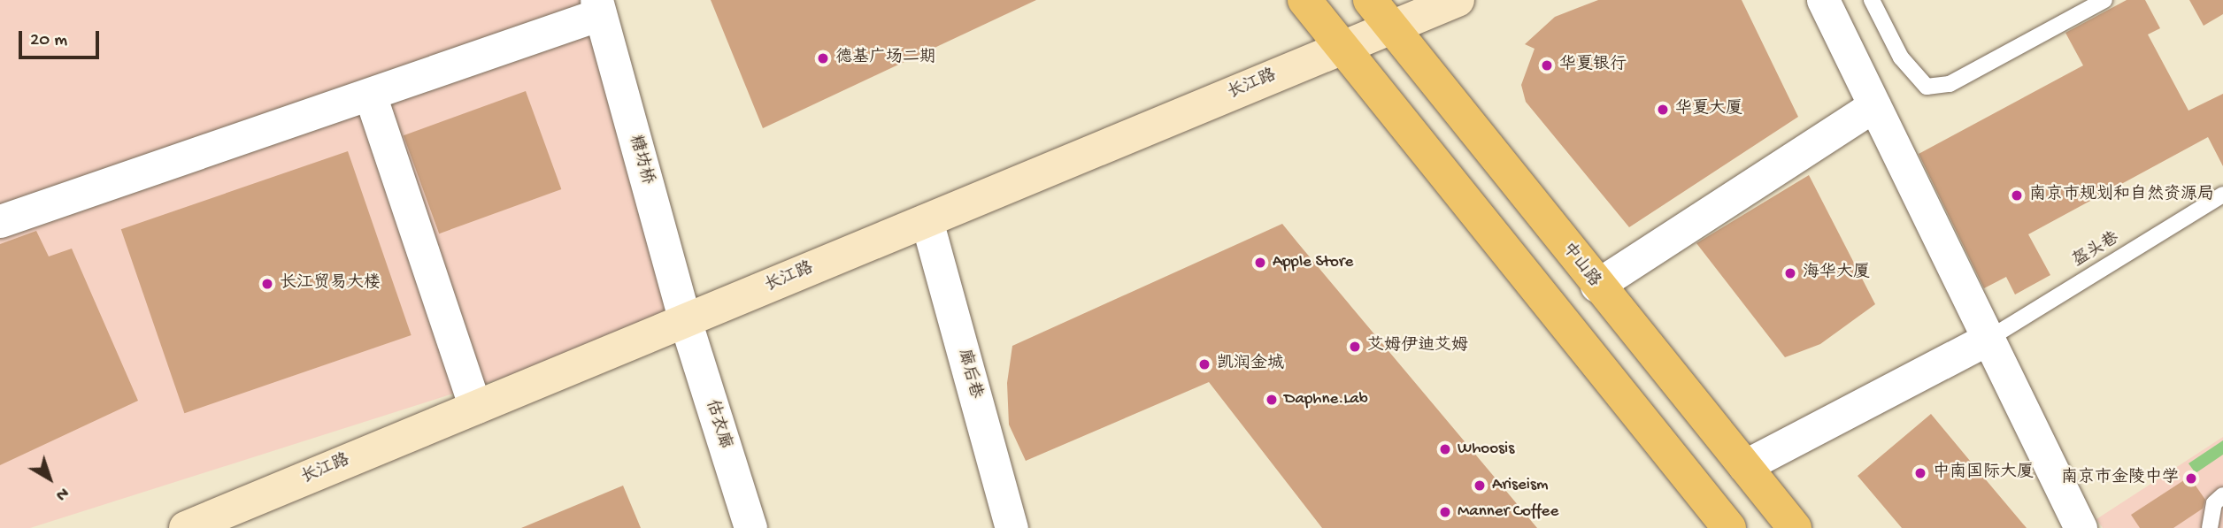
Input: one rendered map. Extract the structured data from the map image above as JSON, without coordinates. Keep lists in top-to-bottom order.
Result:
{
  "streets": {
    "main road": ["长江路", "中山路"],
    "street": ["糖坊桥", "廊后巷", "估衣廊"],
    "lane": ["盔头巷"]
  },
  "crossings": [
    ["长江路", "糖坊桥"],
    ["长江路", "中山路"],
    ["长江路", "廊后巷"],
    ["长江路", "估衣廊"],
    ["糖坊桥", "估衣廊"]
  ],
  "places": [
    "德基广场二期",
    "华夏银行",
    "华夏大厦",
    "南京市规划和自然资源局",
    "Apple Store",
    "海华大厦",
    "长江贸易大楼",
    "艾姆伊迪艾姆",
    "凯润金城",
    "Daphne.Lab",
    "Whoosis",
    "中南国际大厦",
    "南京市金陵中学",
    "Ariseism",
    "Manner Coffee"
  ],
  "scale_bar": "20 m",
  "north": "bottom right"
}
